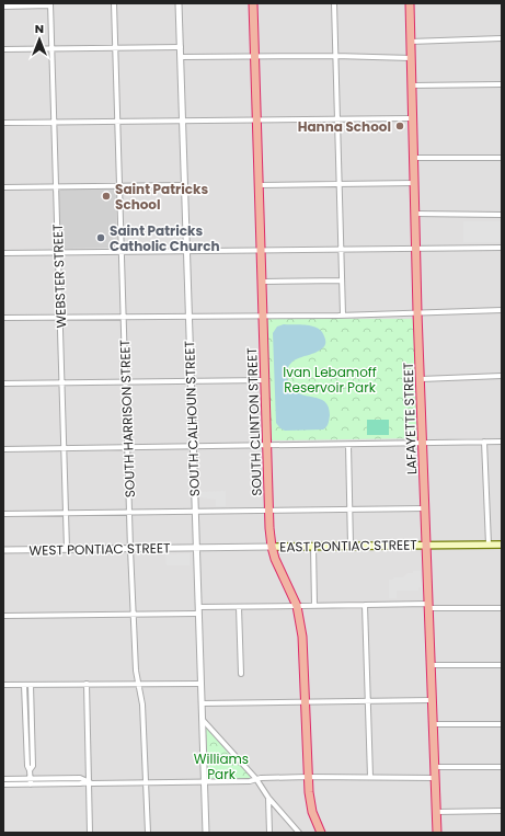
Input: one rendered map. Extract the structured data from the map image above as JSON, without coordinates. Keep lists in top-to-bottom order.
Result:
{
  "streets": {
    "highway": ["LAFAYETTE STREET", "SOUTH CLINTON STREET"],
    "main road": ["EAST PONTIAC STREET"],
    "street": [
      "WEBSTER STREET",
      "SOUTH HARRISON STREET",
      "SOUTH CALHOUN STREET",
      "WEST PONTIAC STREET"
    ]
  },
  "crossings": [
    ["WEBSTER STREET", "WEST PONTIAC STREET"],
    ["SOUTH HARRISON STREET", "WEST PONTIAC STREET"],
    ["SOUTH CALHOUN STREET", "EAST PONTIAC STREET"],
    ["SOUTH CALHOUN STREET", "WEST PONTIAC STREET"],
    ["LAFAYETTE STREET", "EAST PONTIAC STREET"],
    ["SOUTH CLINTON STREET", "EAST PONTIAC STREET"],
    ["EAST PONTIAC STREET", "WEST PONTIAC STREET"]
  ],
  "parks": ["Ivan Lebamoff Reservoir Park", "Williams Park"],
  "places": ["Hanna School", "Saint Patricks School", "Saint Patricks Catholic Church"],
  "north": "top"
}
